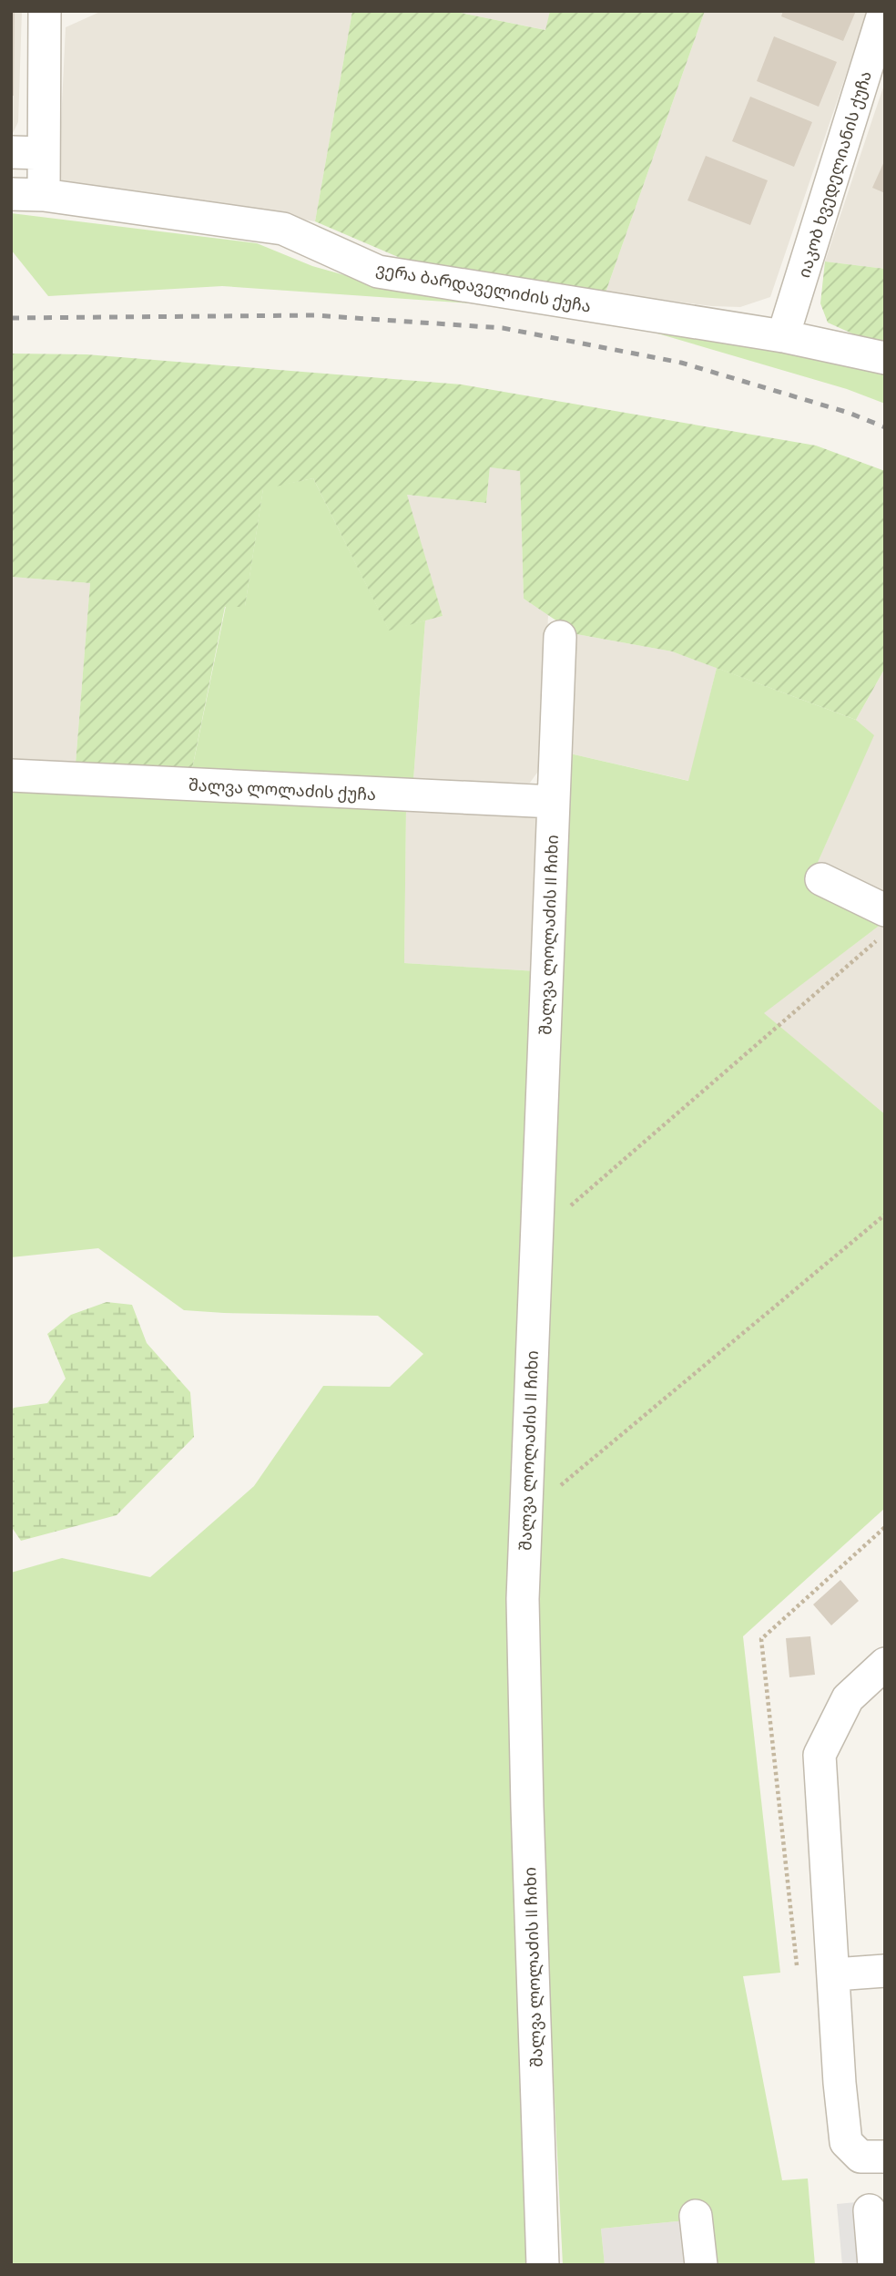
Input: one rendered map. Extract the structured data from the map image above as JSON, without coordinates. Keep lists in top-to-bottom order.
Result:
{
  "streets": {
    "street": [
      "იაკობ ხვედელიანის ქუჩა",
      "ვერა ბარდაველიძის ქუჩა",
      "შალვა ლოლაძის ქუჩა",
      "შალვა ლოლაძის II ჩიხი"
    ]
  },
  "crossings": [
    ["იაკობ ხვედელიანის ქუჩა", "ვერა ბარდაველიძის ქუჩა"],
    ["შალვა ლოლაძის ქუჩა", "შალვა ლოლაძის II ჩიხი"]
  ]
}
